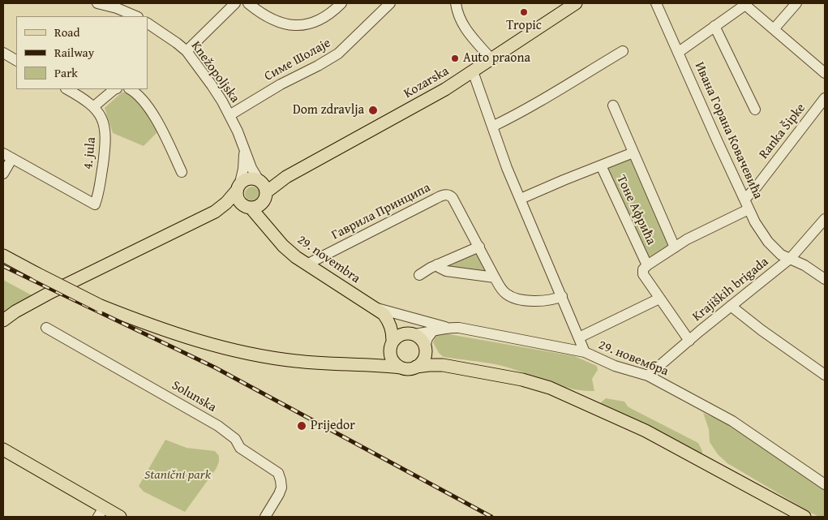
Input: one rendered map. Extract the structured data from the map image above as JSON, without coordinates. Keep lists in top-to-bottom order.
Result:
{
  "streets": {
    "main road": ["Kozarska", "29. novembra"],
    "street": [
      "Симе Шолаје",
      "Knežopoljska",
      "Ивана Горана Ковачевића",
      "Ranka Šipke",
      "4. jula",
      "Тоне Афрића",
      "Гаврила Принципа",
      "Krajiških brigada",
      "29. новембра",
      "Solunska"
    ]
  },
  "crossings": [
    ["Симе Шолаје", "Knežopoljska"],
    ["Knežopoljska", "Kozarska"],
    ["Knežopoljska", "29. novembra"],
    ["Kozarska", "29. novembra"],
    ["Ивана Горана Ковачевића", "Ranka Šipke"],
    ["Ивана Горана Ковачевића", "Krajiških brigada"],
    ["Гаврила Принципа", "29. novembra"],
    ["29. novembra", "29. новембра"],
    ["Krajiških brigada", "29. новембра"]
  ],
  "parks": ["Stanični park"],
  "places": [
    "Tropic",
    "Auto praona",
    "Dom zdravlja",
    "Prijedor"
  ],
  "legend": ["Road", "Railway", "Park"]
}
